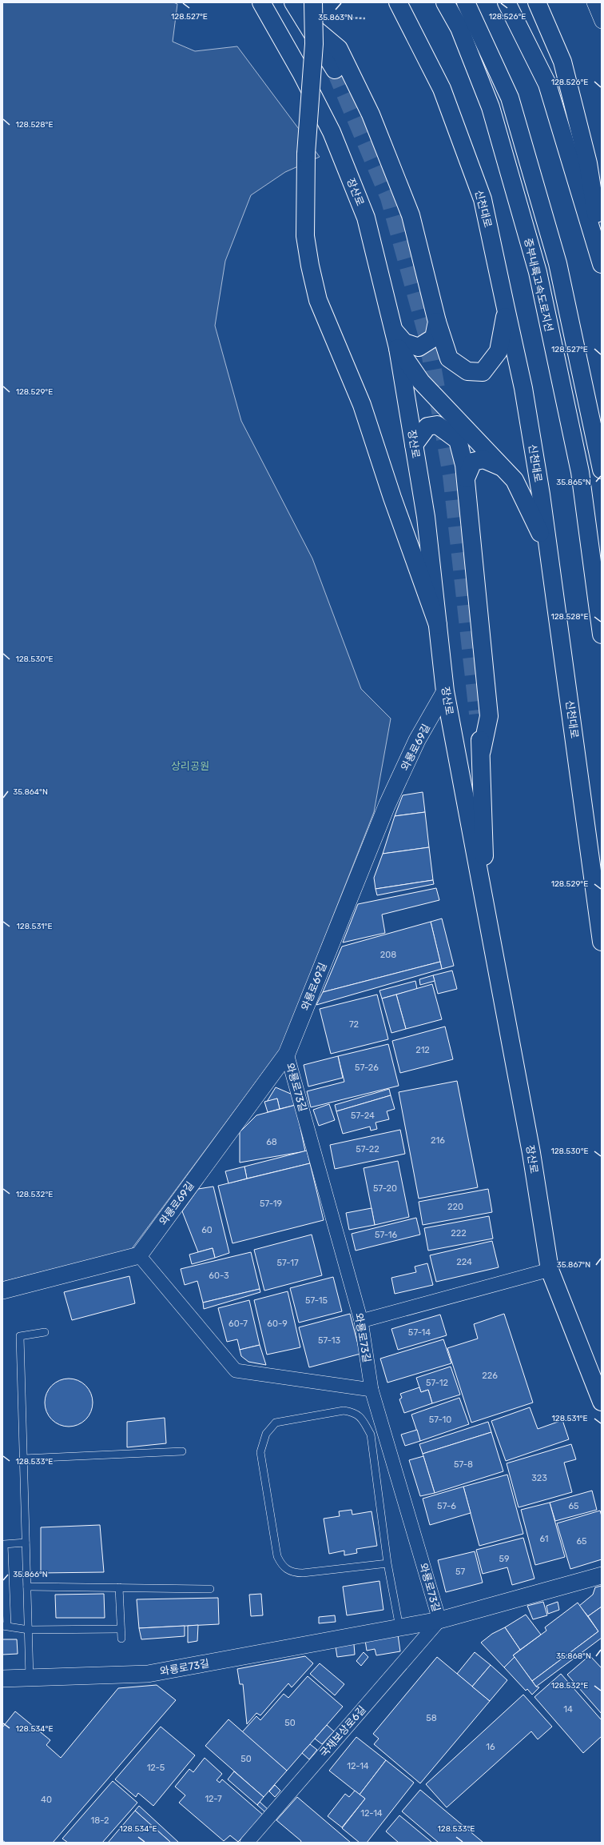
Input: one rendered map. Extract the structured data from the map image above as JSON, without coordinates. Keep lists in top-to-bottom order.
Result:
{
  "streets": {
    "main road": ["장산로", "신천대로", "중부내륙고속도로지선"],
    "street": ["와룡로69길", "와룡로73길", "국채보상로6길"]
  },
  "crossings": [
    ["장산로", "와룡로69길"],
    ["와룡로69길", "와룡로73길"],
    ["와룡로73길", "국채보상로6길"]
  ],
  "parks": ["상리공원"],
  "house_numbers": [
    "208",
    "72",
    "212",
    "57-26",
    "57-24",
    "216",
    "68",
    "57-22",
    "57-20",
    "57-19",
    "220",
    "60",
    "222",
    "57-16",
    "224",
    "57-17",
    "60-3",
    "57-15",
    "60-7",
    "60-9",
    "57-14",
    "57-13",
    "226",
    "57-12",
    "57-10",
    "57-8",
    "323",
    "57-6",
    "65",
    "61",
    "65",
    "59",
    "57",
    "14",
    "58",
    "50",
    "16",
    "50",
    "12-14",
    "12-5",
    "12-7",
    "40",
    "12-14",
    "18-2"
  ],
  "coordinates": [
    "128.527°E",
    "128.526°E",
    "35.863°N",
    "128.528°E",
    "128.529°E",
    "35.865°N",
    "128.530°E",
    "35.864°N",
    "128.531°E",
    "128.532°E",
    "35.867°N",
    "128.533°E",
    "35.866°N",
    "35.868°N",
    "128.534°E"
  ]
}
